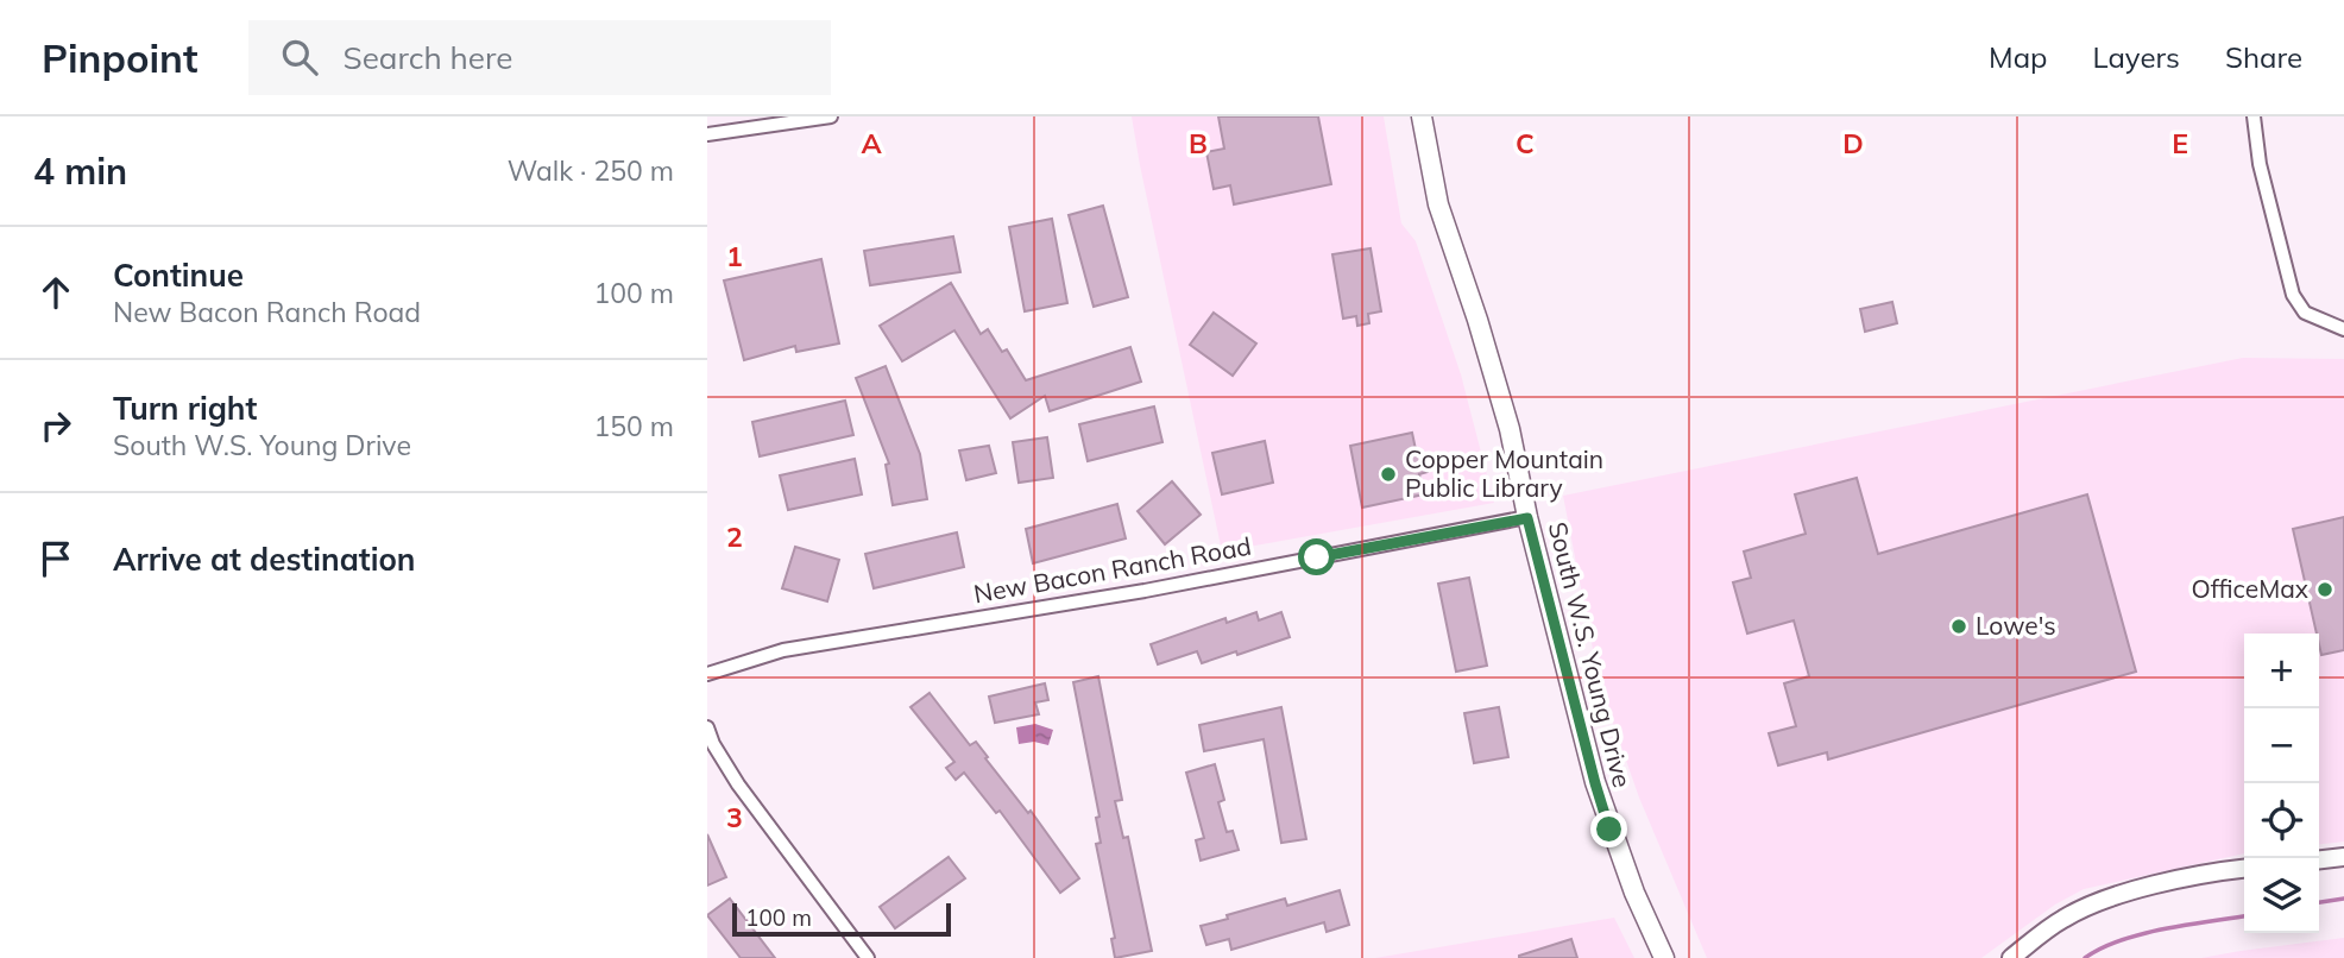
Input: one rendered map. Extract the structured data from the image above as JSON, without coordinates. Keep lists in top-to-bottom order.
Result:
{
  "streets": {
    "main road": ["South W.S. Young Drive"],
    "street": ["New Bacon Ranch Road"]
  },
  "crossings": [
    ["New Bacon Ranch Road", "South W.S. Young Drive"]
  ],
  "places": ["Copper Mountain Public Library", "OfficeMax", "Lowe's"],
  "scale_bar": "100 m",
  "page": {
    "header": "Pinpoint",
    "search": "Search here",
    "nav": ["Map", "Layers", "Share"],
    "heading": ["4 min", "Walk · 250 m"],
    "list": [
      ["Continue", "New Bacon Ranch Road", "100 m"],
      ["Turn right", "South W.S. Young Drive", "150 m"],
      "Arrive at destination"
    ],
    "map_buttons": ["+", "−"],
    "scale": "100 m"
  },
  "grid": {
    "columns": [
      "A",
      "B",
      "C",
      "D",
      "E"
    ],
    "rows": ["1", "2", "3"]
  }
}
